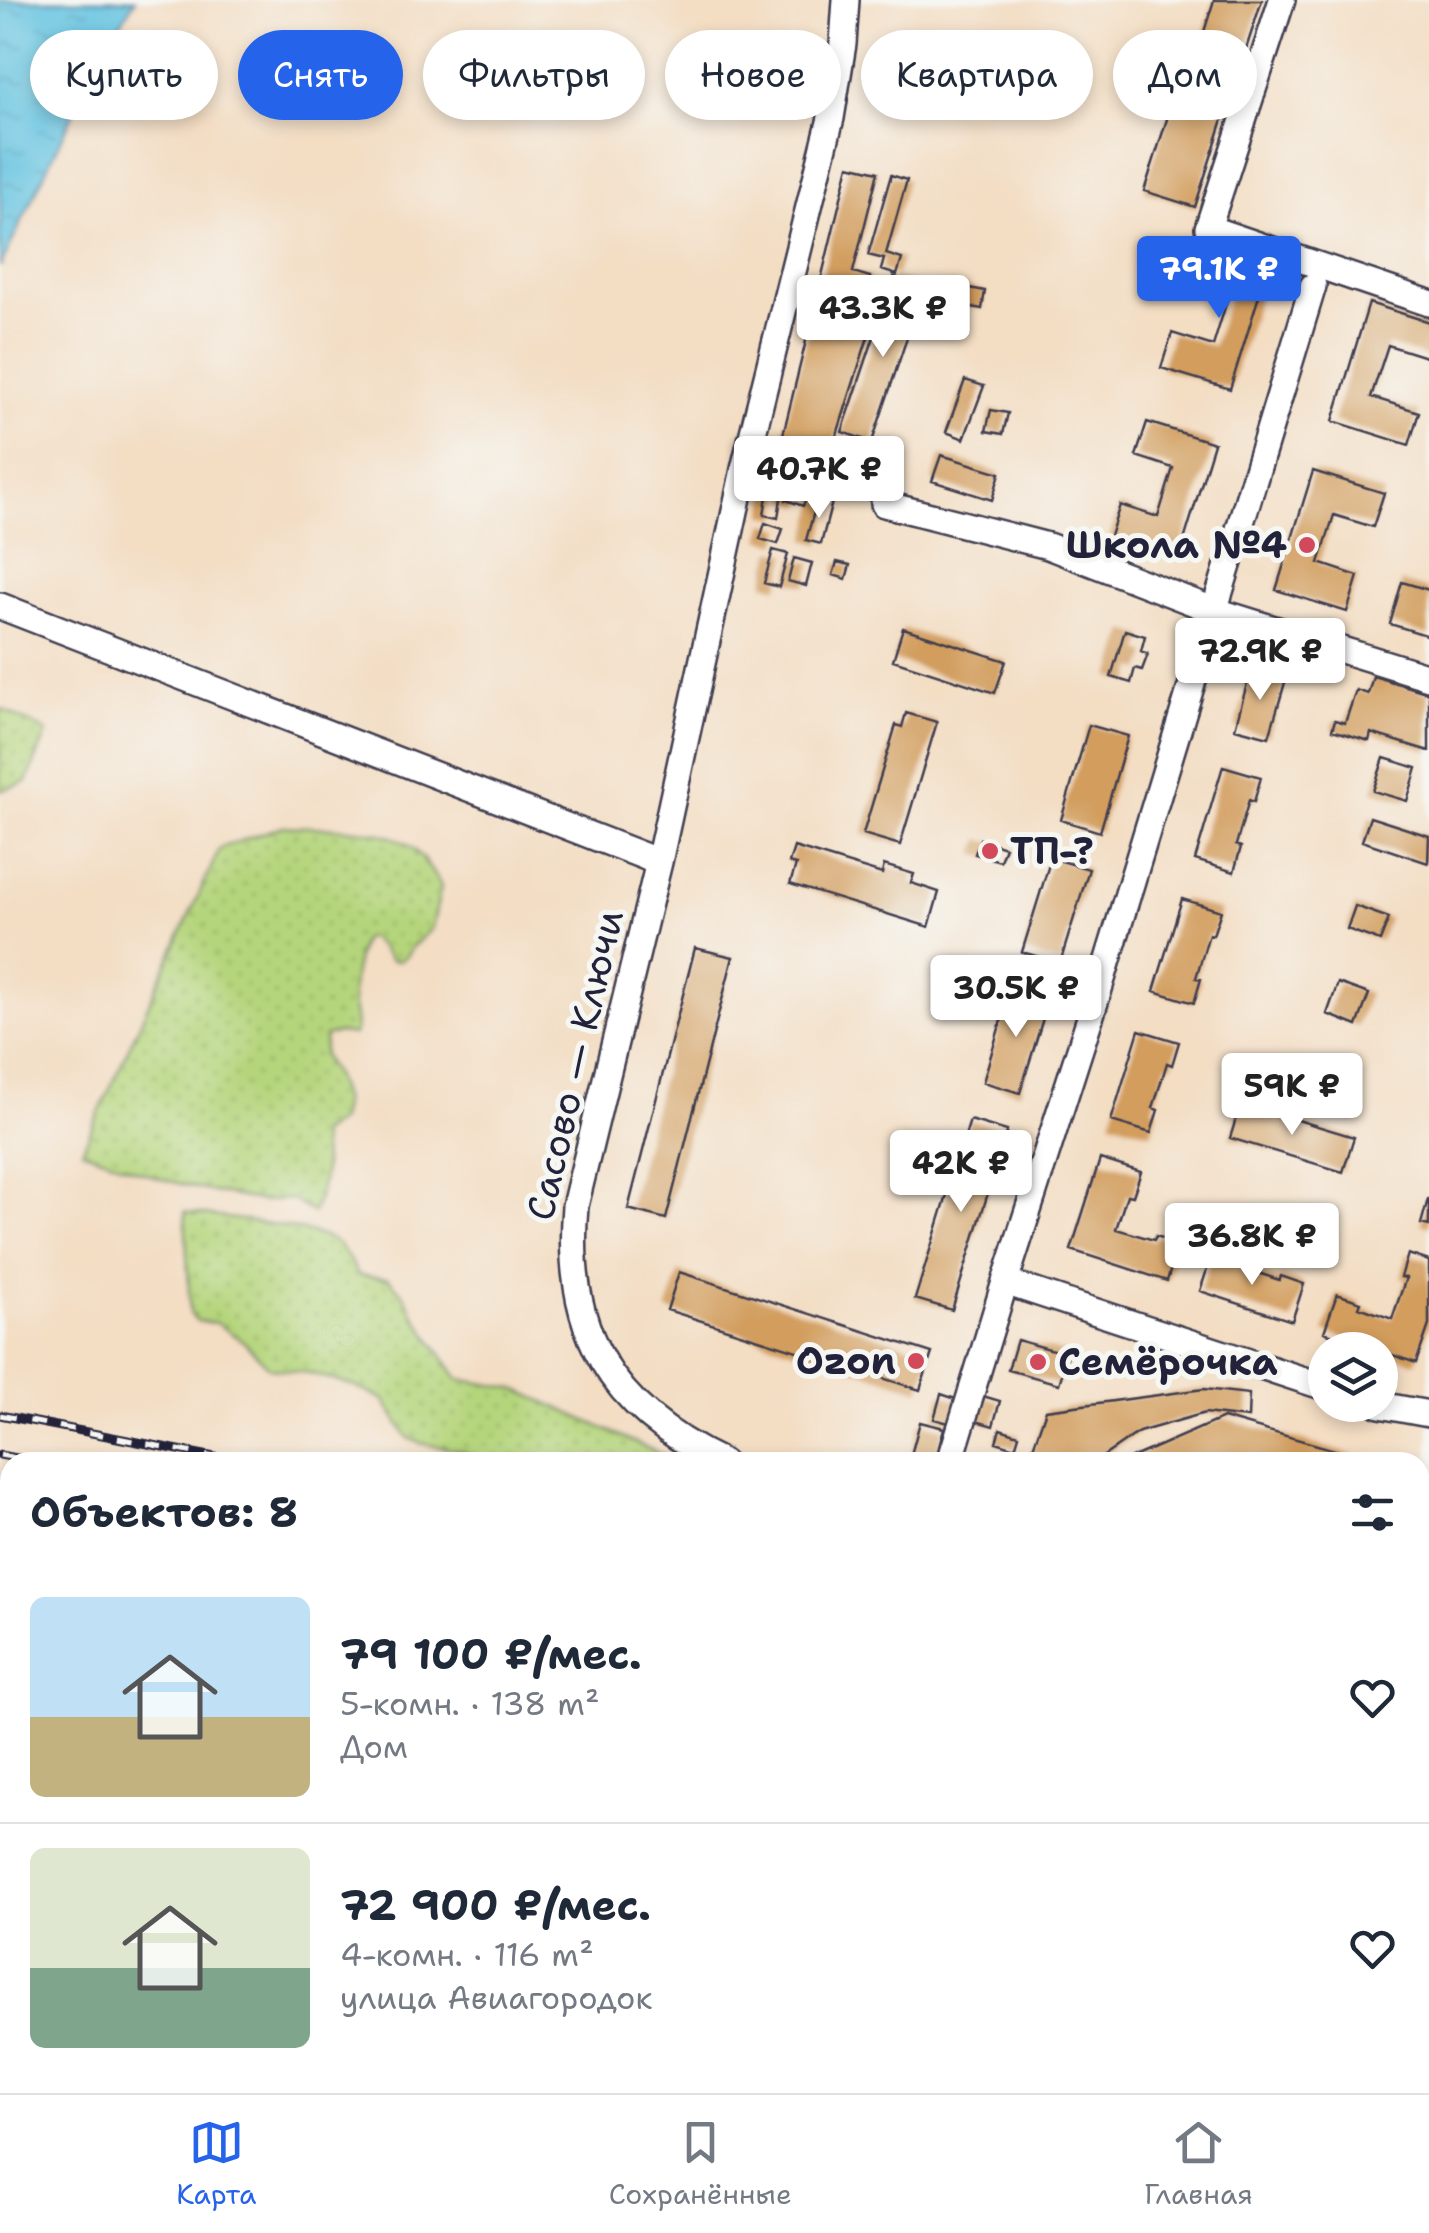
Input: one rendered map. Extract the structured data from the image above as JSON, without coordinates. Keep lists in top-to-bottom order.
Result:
{
  "streets": {
    "street": ["Сасово — Ключи"]
  },
  "places": [
    "Школа №4",
    "ТП-?",
    "Ozon",
    "Семёрочка"
  ],
  "page": {
    "chip": [
      "Купить",
      "Снять",
      "Фильтры",
      "Новое",
      "Квартира",
      "Дом"
    ],
    "price": [
      "79.1K ₽",
      "43.3K ₽",
      "40.7K ₽",
      "72.9K ₽",
      "30.5K ₽",
      "59K ₽",
      "42K ₽",
      "36.8K ₽"
    ],
    "heading": "Объектов: 8",
    "list": [
      {
        "name": "79 100 ₽/мес.",
        "note": "5-комн. · 138 m² · Дом"
      },
      {
        "name": "72 900 ₽/мес.",
        "note": "4-комн. · 116 m² · улица Авиагородок"
      }
    ],
    "tabs": ["Карта", "Сохранённые", "Главная"]
  }
}
